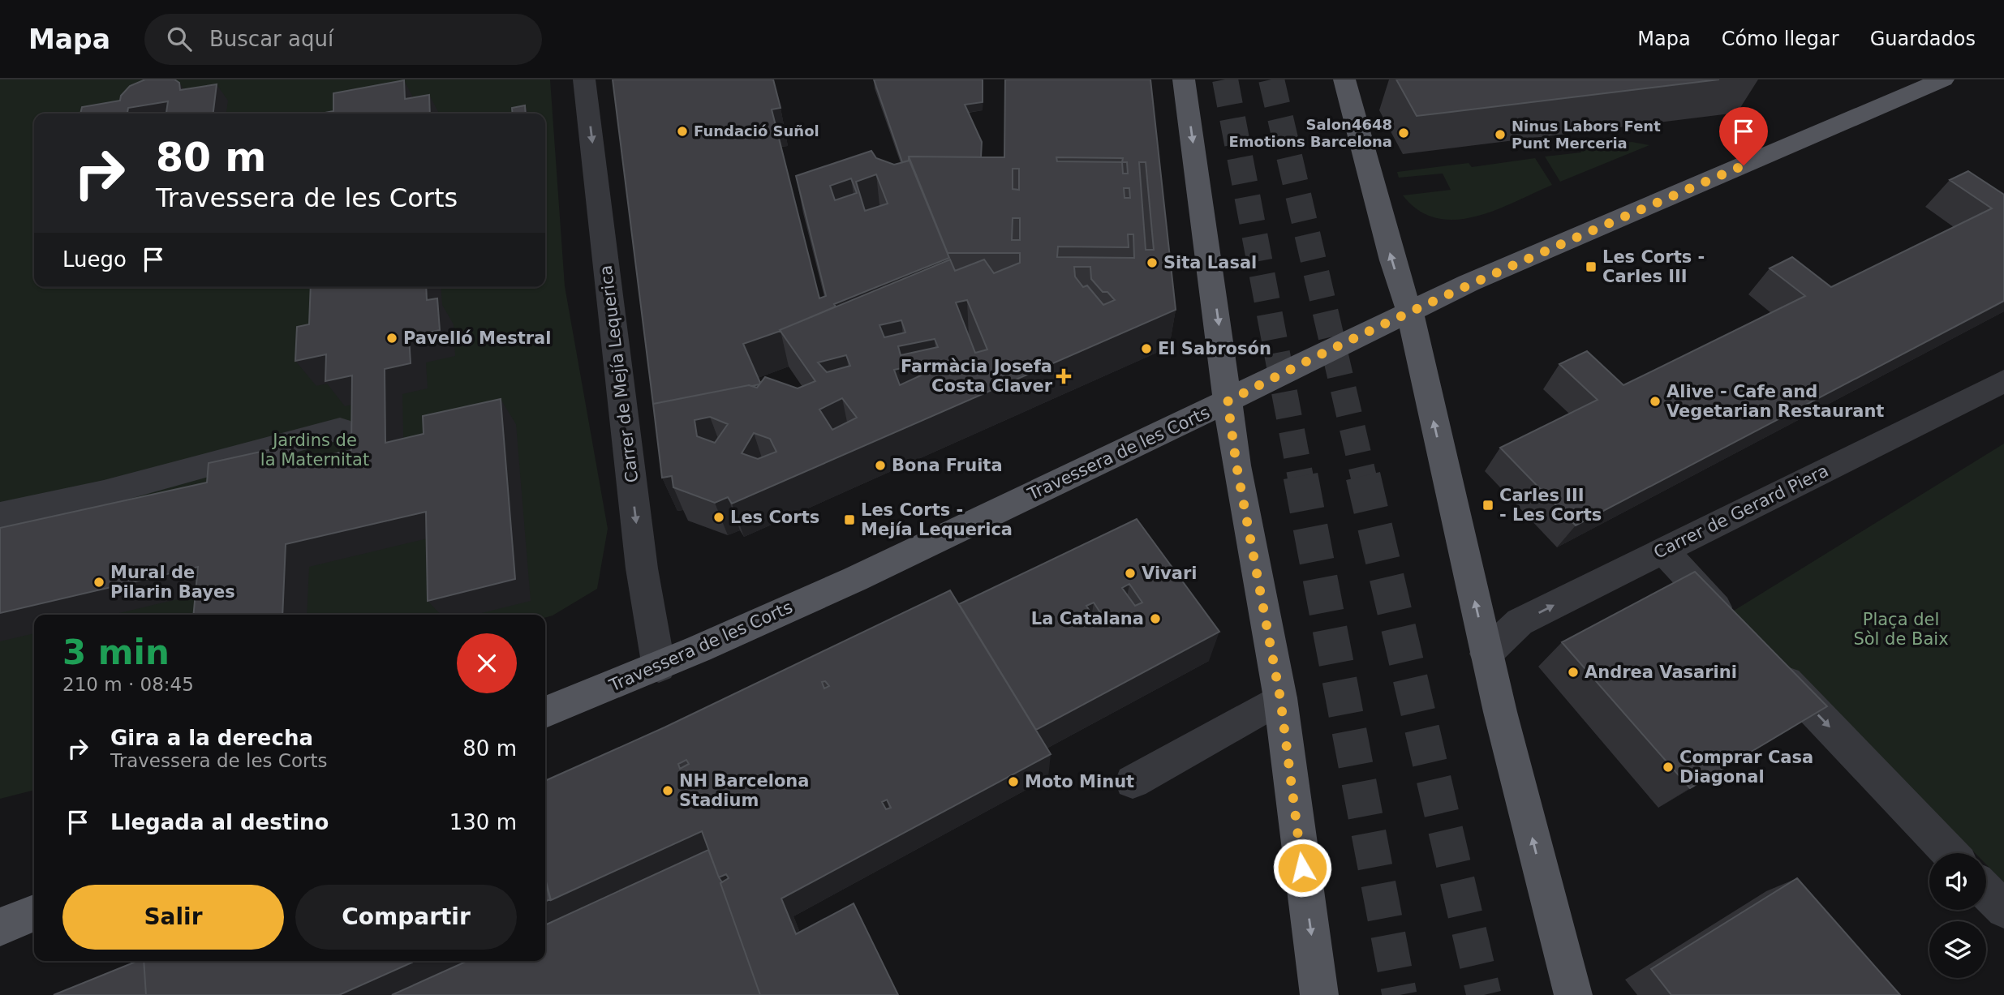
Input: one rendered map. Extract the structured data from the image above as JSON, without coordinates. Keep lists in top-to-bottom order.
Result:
{
  "streets": {
    "main road": ["Travessera de les Corts"],
    "street": ["Carrer de Mejía Lequerica", "Carrer de Gerard Piera"]
  },
  "crossings": [
    ["Carrer de Mejía Lequerica", "Travessera de les Corts"]
  ],
  "one_way": ["Carrer de Mejía Lequerica"],
  "parks": ["Jardins de la Maternitat", "Plaça del Sòl de Baix"],
  "places": {
    "other": [
      "Fundació Suñol",
      "Salon4648 Emotions Barcelona",
      "Ninus Labors Fent Punt Merceria",
      "Sita Lasal",
      "Pavelló Mestral",
      "El Sabrosón",
      "Alive - Cafe and Vegetarian Restaurant",
      "Bona Fruita",
      "Les Corts",
      "Vivari",
      "Mural de Pilarin Bayes",
      "La Catalana",
      "Andrea Vasarini",
      "Comprar Casa Diagonal",
      "Moto Minut",
      "NH Barcelona Stadium"
    ],
    "transit": ["Les Corts - Carles III", "Carles III - Les Corts", "Les Corts - Mejía Lequerica"],
    "health": ["Farmàcia Josefa Costa Claver"]
  },
  "page": {
    "header": "Mapa",
    "search": "Buscar aquí",
    "nav": ["Mapa", "Cómo llegar", "Guardados"],
    "turn": ["80 m", "Travessera de les Corts"],
    "then": "Luego",
    "heading": ["3 min", "210 m · 08:45"],
    "list": [
      {
        "name": "Gira a la derecha",
        "note": "Travessera de les Corts",
        "value": "80 m"
      },
      {
        "name": "Llegada al destino",
        "value": "130 m"
      }
    ],
    "buttons": ["Salir", "Compartir"]
  }
}
